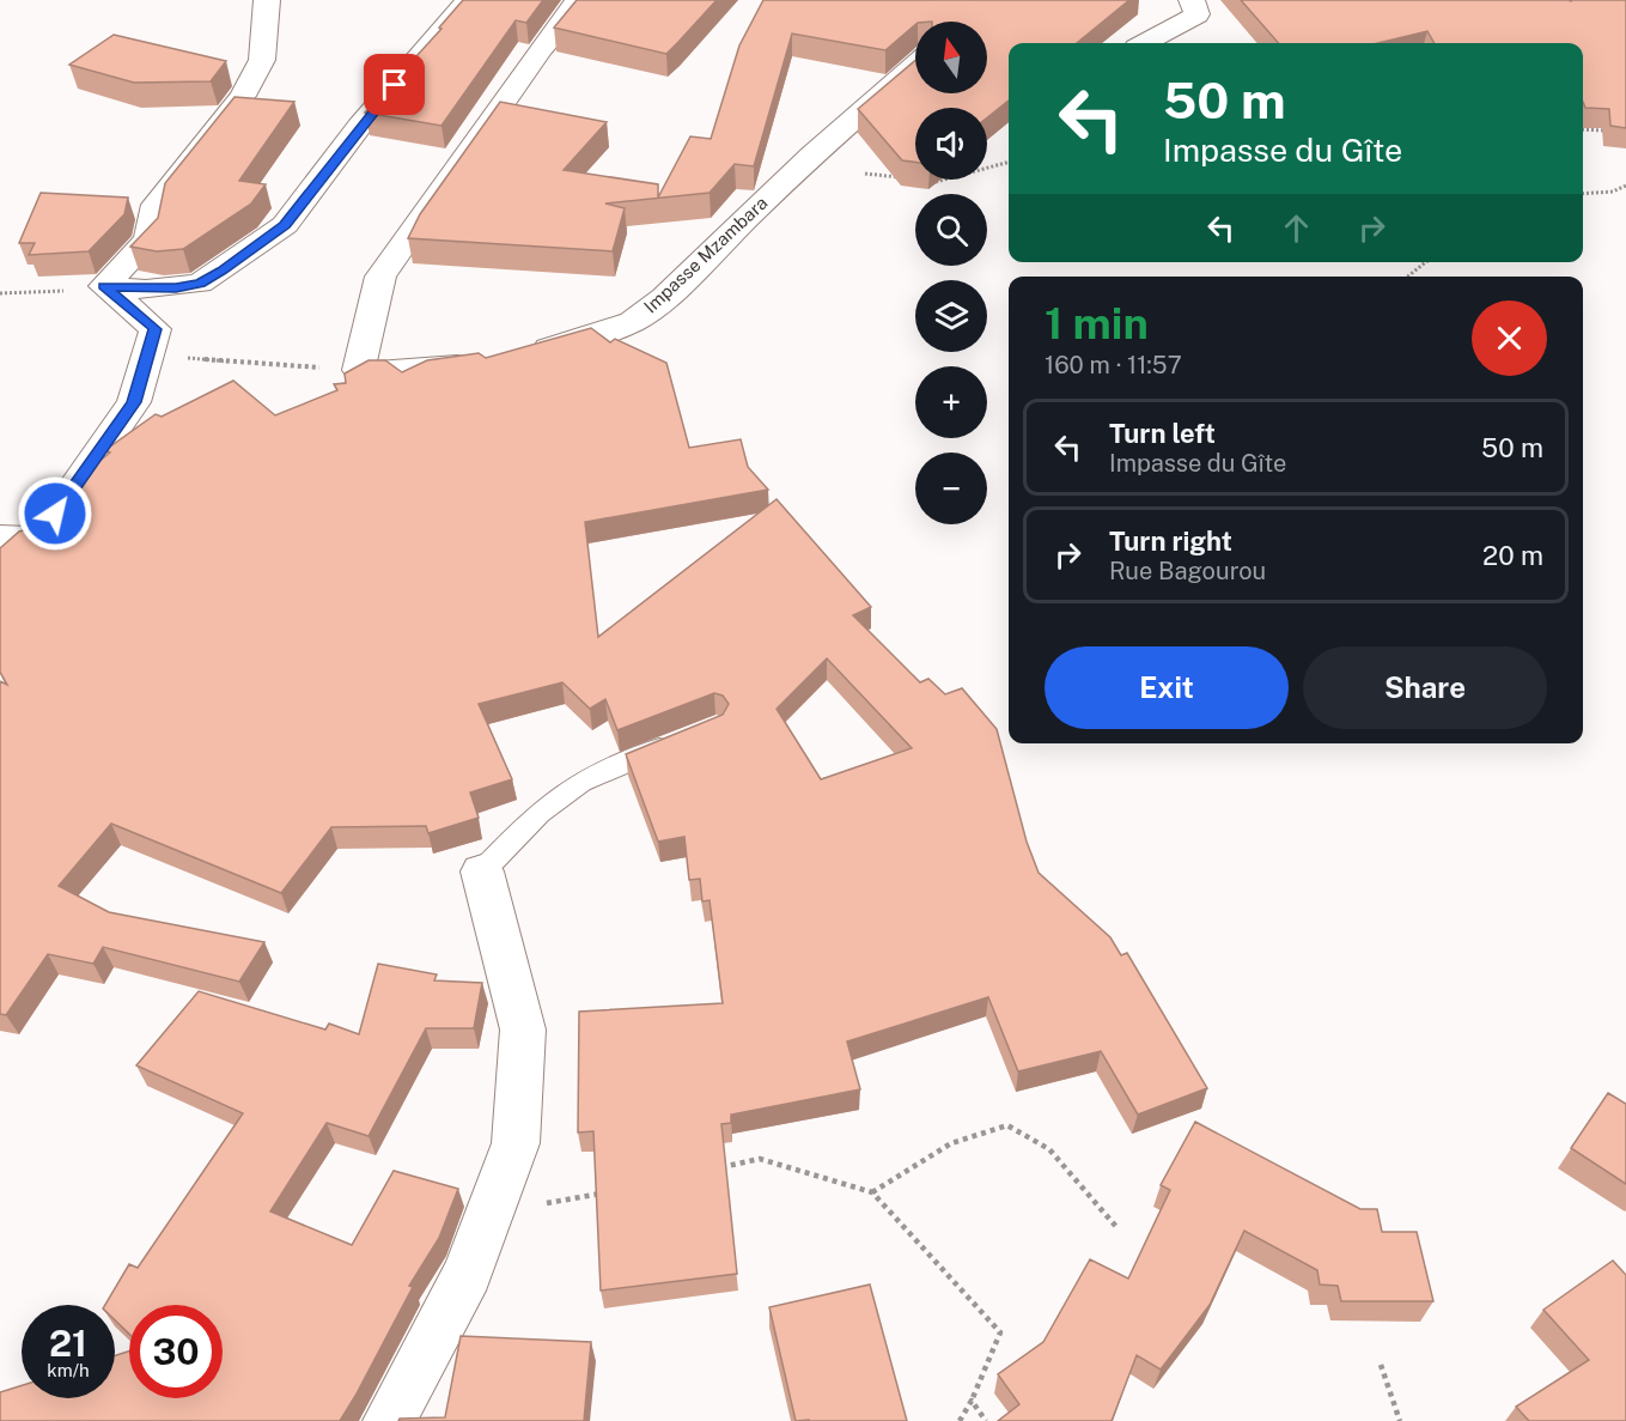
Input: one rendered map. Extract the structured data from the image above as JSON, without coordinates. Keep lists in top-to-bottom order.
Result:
{
  "streets": {
    "street": ["Impasse Mzambara"]
  },
  "north": "top",
  "page": {
    "map_buttons": ["+", "−"],
    "turn": ["50 m", "Impasse du Gîte"],
    "heading": ["1 min", "160 m · 11:57"],
    "list": [
      {
        "name": "Turn left",
        "note": "Impasse du Gîte",
        "value": "50 m"
      },
      {
        "name": "Turn right",
        "note": "Rue Bagourou",
        "value": "20 m"
      }
    ],
    "buttons": ["Exit", "Share"],
    "speed": "21 km/h",
    "limit": "30"
  }
}
